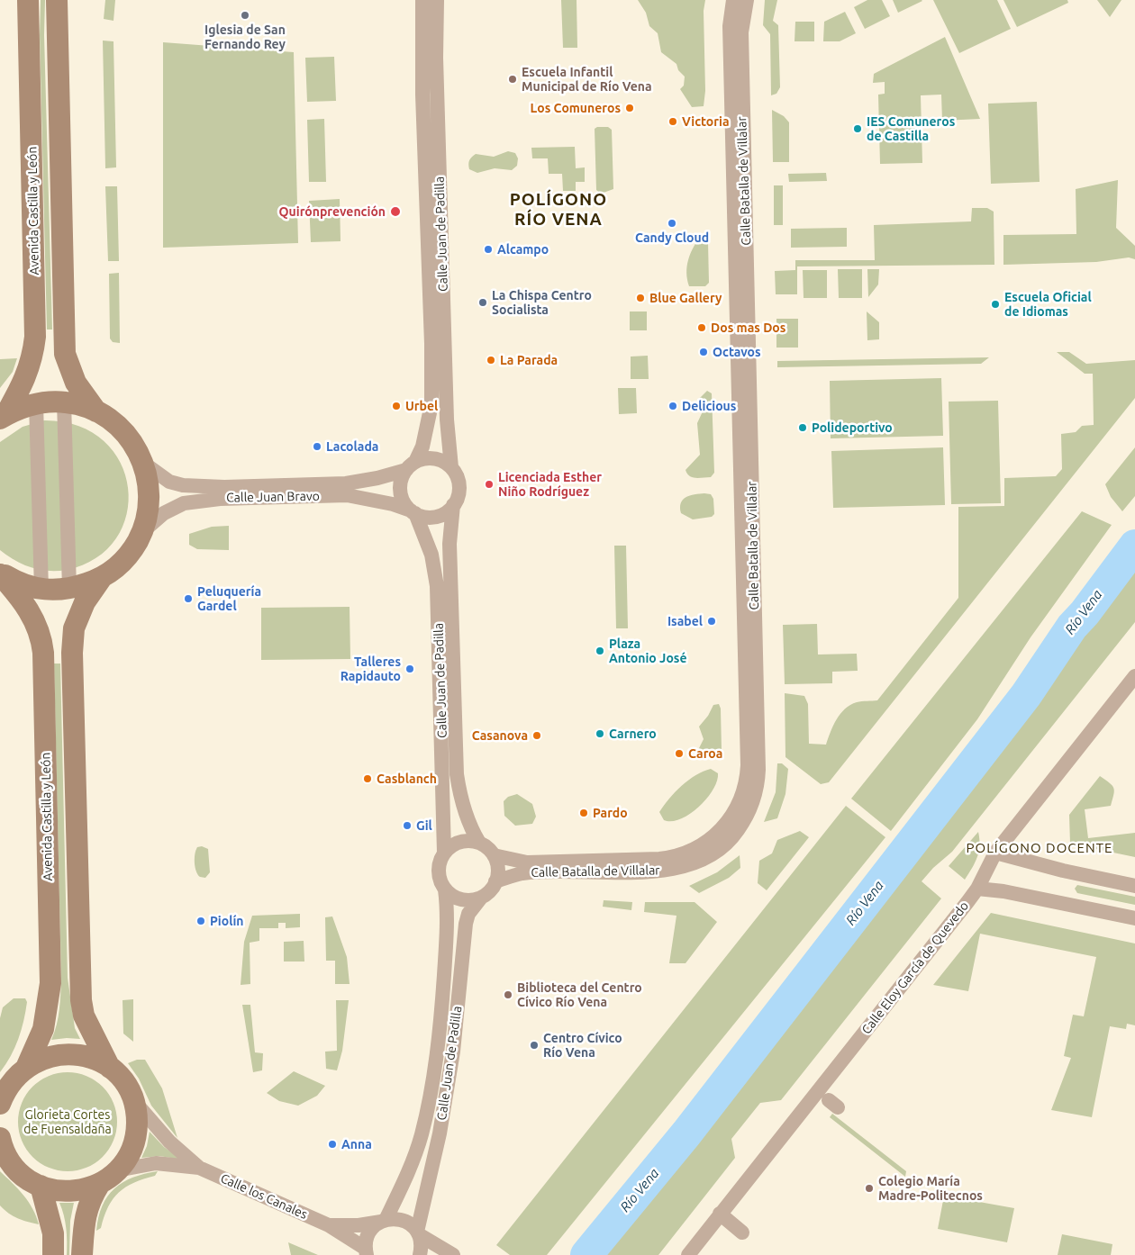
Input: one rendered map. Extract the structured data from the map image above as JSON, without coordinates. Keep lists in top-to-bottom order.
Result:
{
  "streets": {
    "main road": ["Avenida Castilla y León"],
    "street": [
      "Calle Batalla de Villalar",
      "Calle Juan de Padilla",
      "Calle Juan Bravo",
      "Calle Eloy García de Quevedo",
      "Calle los Canales"
    ]
  },
  "crossings": [
    ["Calle Batalla de Villalar", "Calle Juan de Padilla"],
    ["Calle Juan de Padilla", "Calle Juan Bravo"],
    ["Calle Juan de Padilla", "Calle los Canales"]
  ],
  "districts": ["POLÍGONO RÍO VENA", "POLÍGONO DOCENTE"],
  "water": ["Río Vena"],
  "parks": ["Glorieta Cortes de Fuensaldaña"],
  "places": [
    "Iglesia de San Fernando Rey",
    "Escuela Infantil Municipal de Río Vena",
    "Los Comuneros",
    "Victoria",
    "IES Comuneros de Castilla",
    "Quirónprevención",
    "Candy Cloud",
    "Alcampo",
    "Blue Gallery",
    "La Chispa Centro Socialista",
    "Escuela Oficial de Idiomas",
    "Dos mas Dos",
    "Octavos",
    "La Parada",
    "Urbel",
    "Delicious",
    "Polideportivo",
    "Lacolada",
    "Licenciada Esther Niño Rodríguez",
    "Peluquería Gardel",
    "Isabel",
    "Plaza Antonio José",
    "Talleres Rapidauto",
    "Carnero",
    "Casanova",
    "Caroa",
    "Casblanch",
    "Pardo",
    "Gil",
    "Piolín",
    "Biblioteca del Centro Cívico Río Vena",
    "Centro Cívico Río Vena",
    "Anna",
    "Colegio María Madre-Politecnos"
  ]
}
